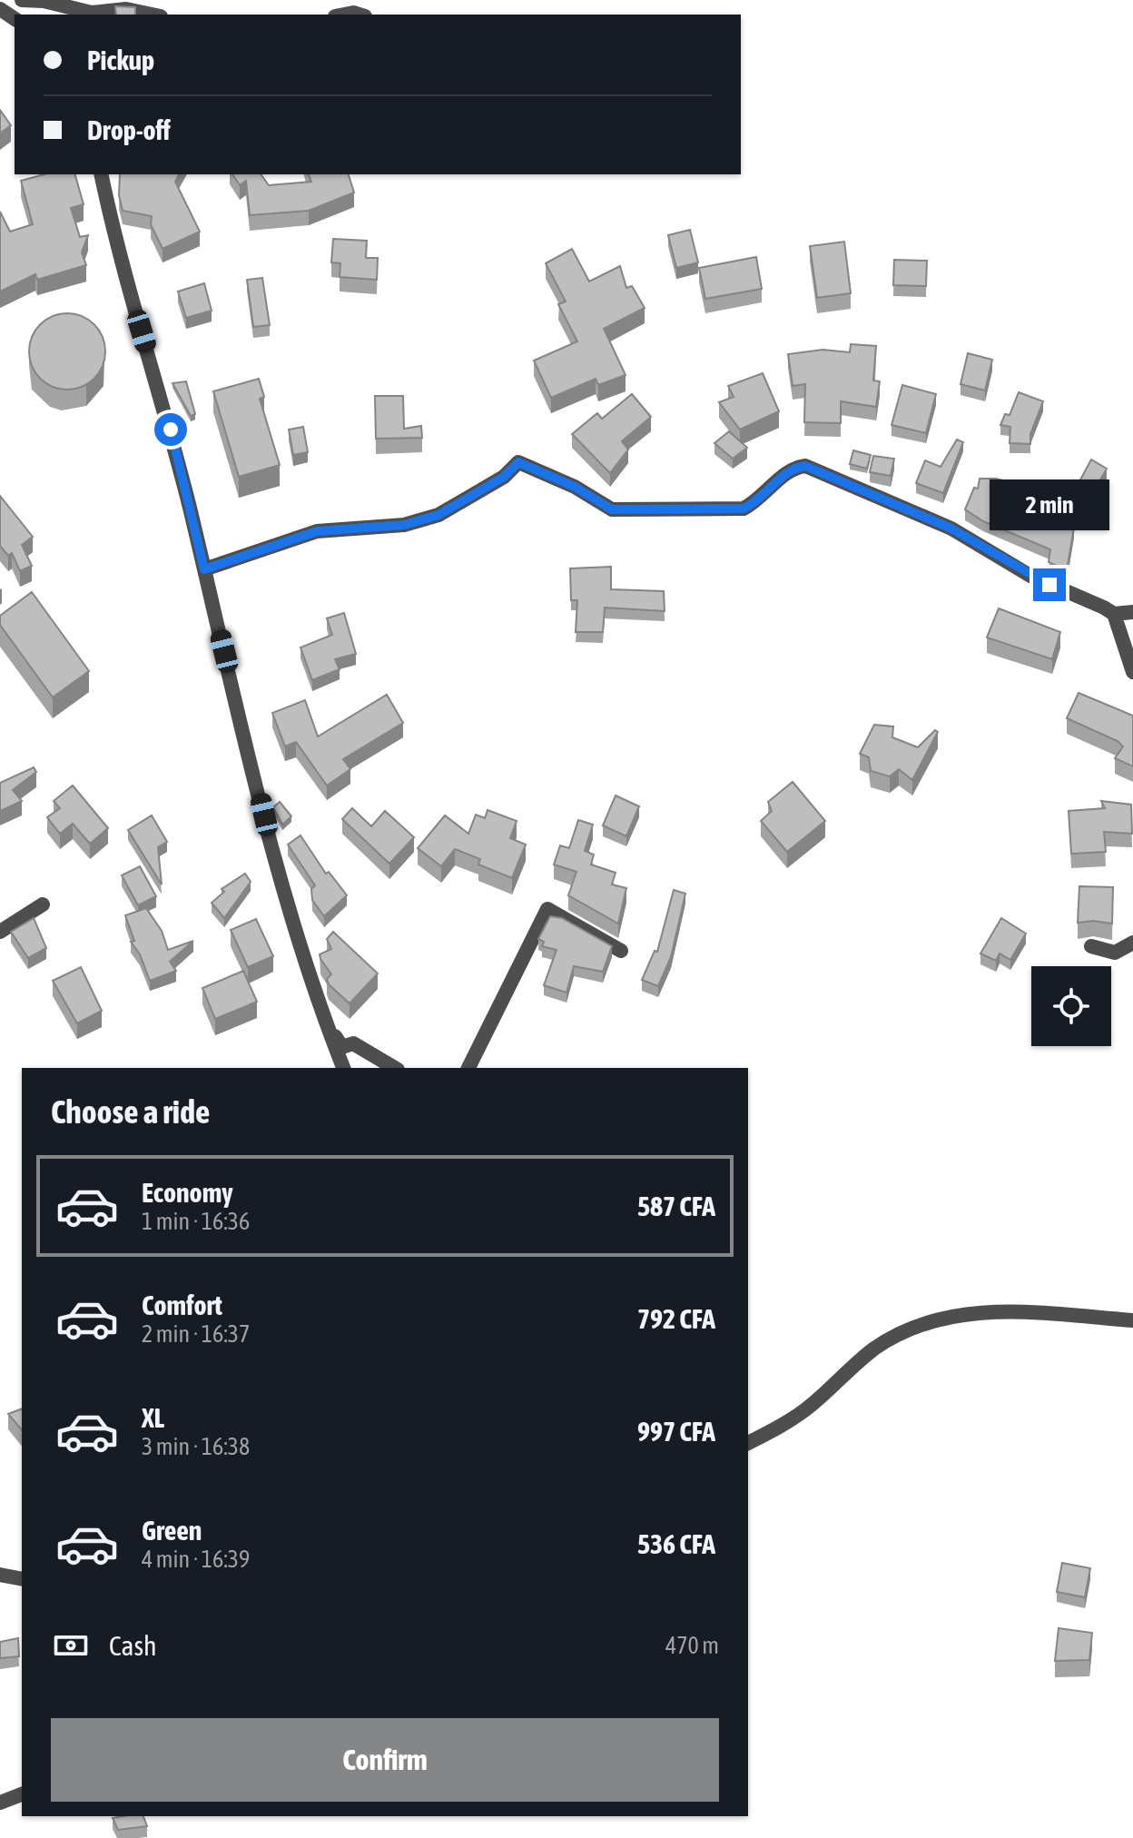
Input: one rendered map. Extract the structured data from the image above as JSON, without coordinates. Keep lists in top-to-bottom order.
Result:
{
  "page": {
    "banner": ["Pickup", "Drop-off"],
    "bubble": "2 min",
    "heading": "Choose a ride",
    "list": [
      {
        "name": "Economy",
        "note": "1 min · 16:36",
        "value": "587 CFA"
      },
      {
        "name": "Comfort",
        "note": "2 min · 16:37",
        "value": "792 CFA"
      },
      {
        "name": "XL",
        "note": "3 min · 16:38",
        "value": "997 CFA"
      },
      {
        "name": "Green",
        "note": "4 min · 16:39",
        "value": "536 CFA"
      }
    ],
    "pay": ["Cash", "470 m"],
    "buttons": "Confirm"
  }
}
